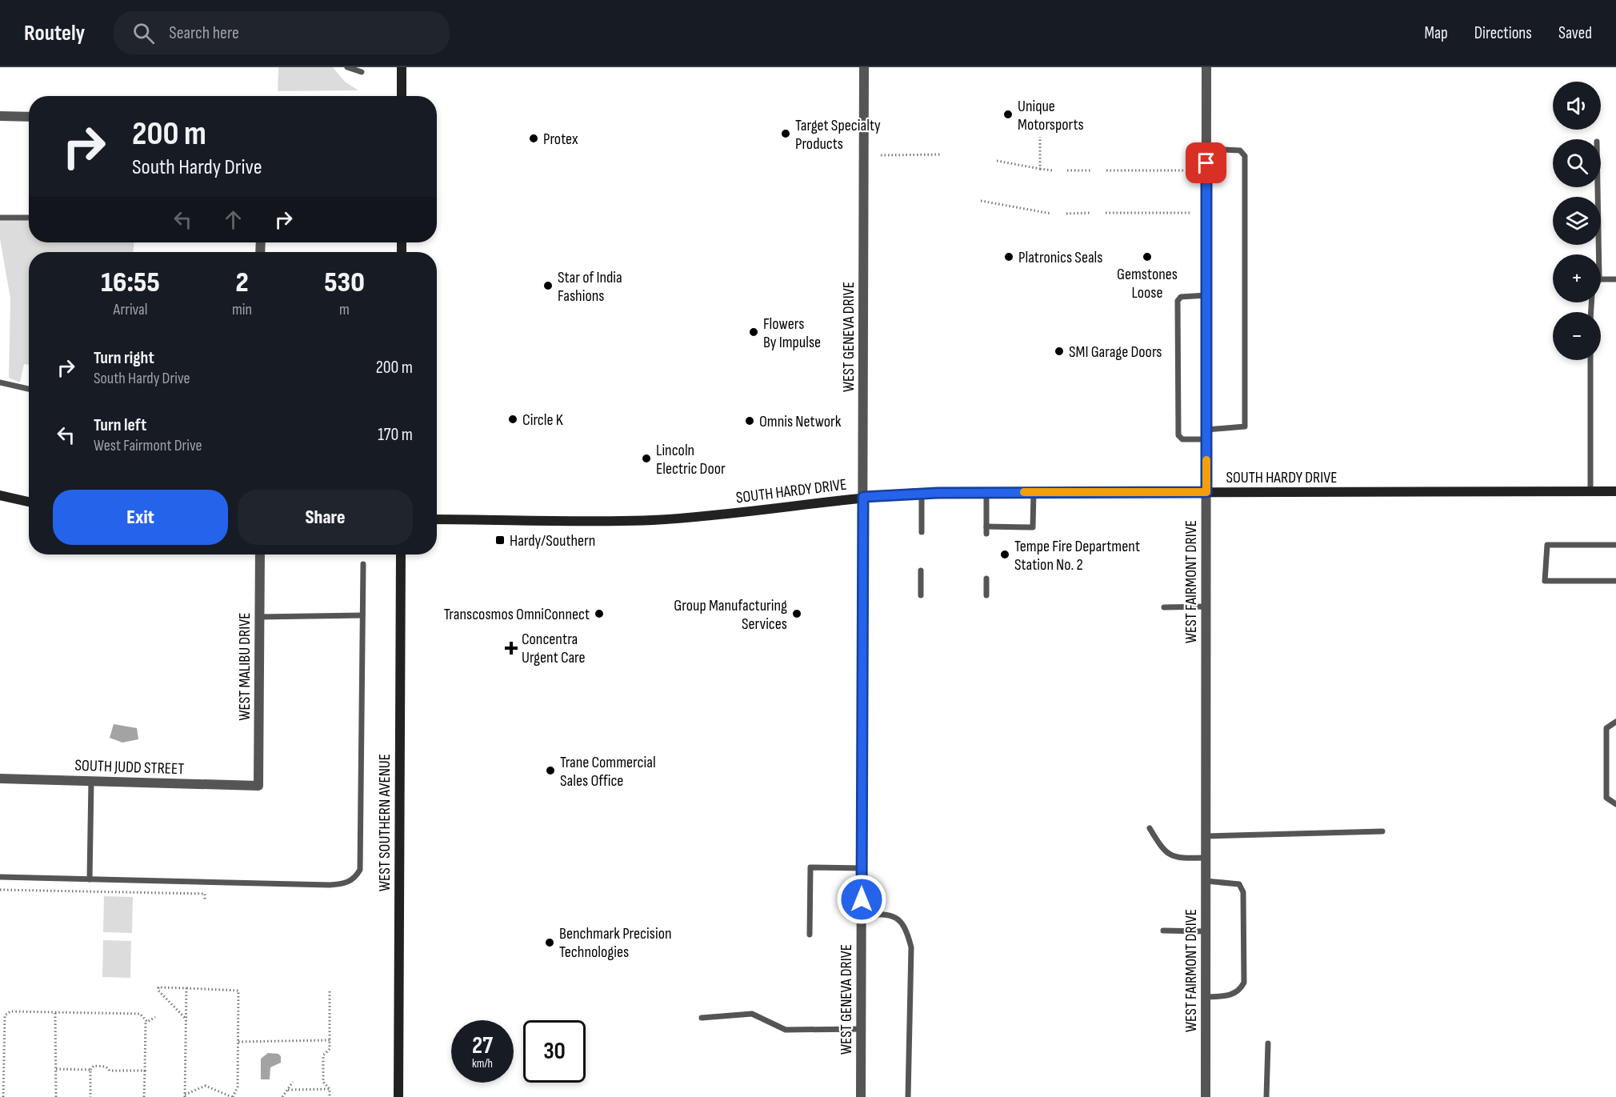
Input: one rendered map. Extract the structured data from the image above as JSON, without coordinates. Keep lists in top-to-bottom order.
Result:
{
  "streets": {
    "street": [
      "WEST GENEVA DRIVE",
      "SOUTH HARDY DRIVE",
      "WEST FAIRMONT DRIVE",
      "WEST MALIBU DRIVE",
      "SOUTH JUDD STREET",
      "WEST SOUTHERN AVENUE"
    ]
  },
  "crossings": [
    ["WEST GENEVA DRIVE", "SOUTH HARDY DRIVE"],
    ["SOUTH HARDY DRIVE", "WEST FAIRMONT DRIVE"],
    ["WEST MALIBU DRIVE", "SOUTH JUDD STREET"]
  ],
  "places": {
    "other": [
      "Unique Motorsports",
      "Target Specialty Products",
      "Protex",
      "Platronics Seals",
      "Gemstones Loose",
      "Star of India Fashions",
      "Flowers By Impulse",
      "SMI Garage Doors",
      "Circle K",
      "Omnis Network",
      "Lincoln Electric Door",
      "Tempe Fire Department Station No. 2",
      "Transcosmos OmniConnect",
      "Group Manufacturing Services",
      "Trane Commercial Sales Office",
      "Benchmark Precision Technologies"
    ],
    "transit": ["Hardy/Southern"],
    "health": ["Concentra Urgent Care"]
  },
  "page": {
    "header": "Routely",
    "search": "Search here",
    "nav": ["Map", "Directions", "Saved"],
    "map_buttons": ["+", "−"],
    "turn": ["200 m", "South Hardy Drive"],
    "eta": [
      "16:55",
      "Arrival",
      "2",
      "min",
      "530",
      "m"
    ],
    "list": [
      {
        "name": "Turn right",
        "note": "South Hardy Drive",
        "value": "200 m"
      },
      {
        "name": "Turn left",
        "note": "West Fairmont Drive",
        "value": "170 m"
      }
    ],
    "buttons": ["Exit", "Share"],
    "speed": "27 km/h",
    "limit": "30"
  }
}
